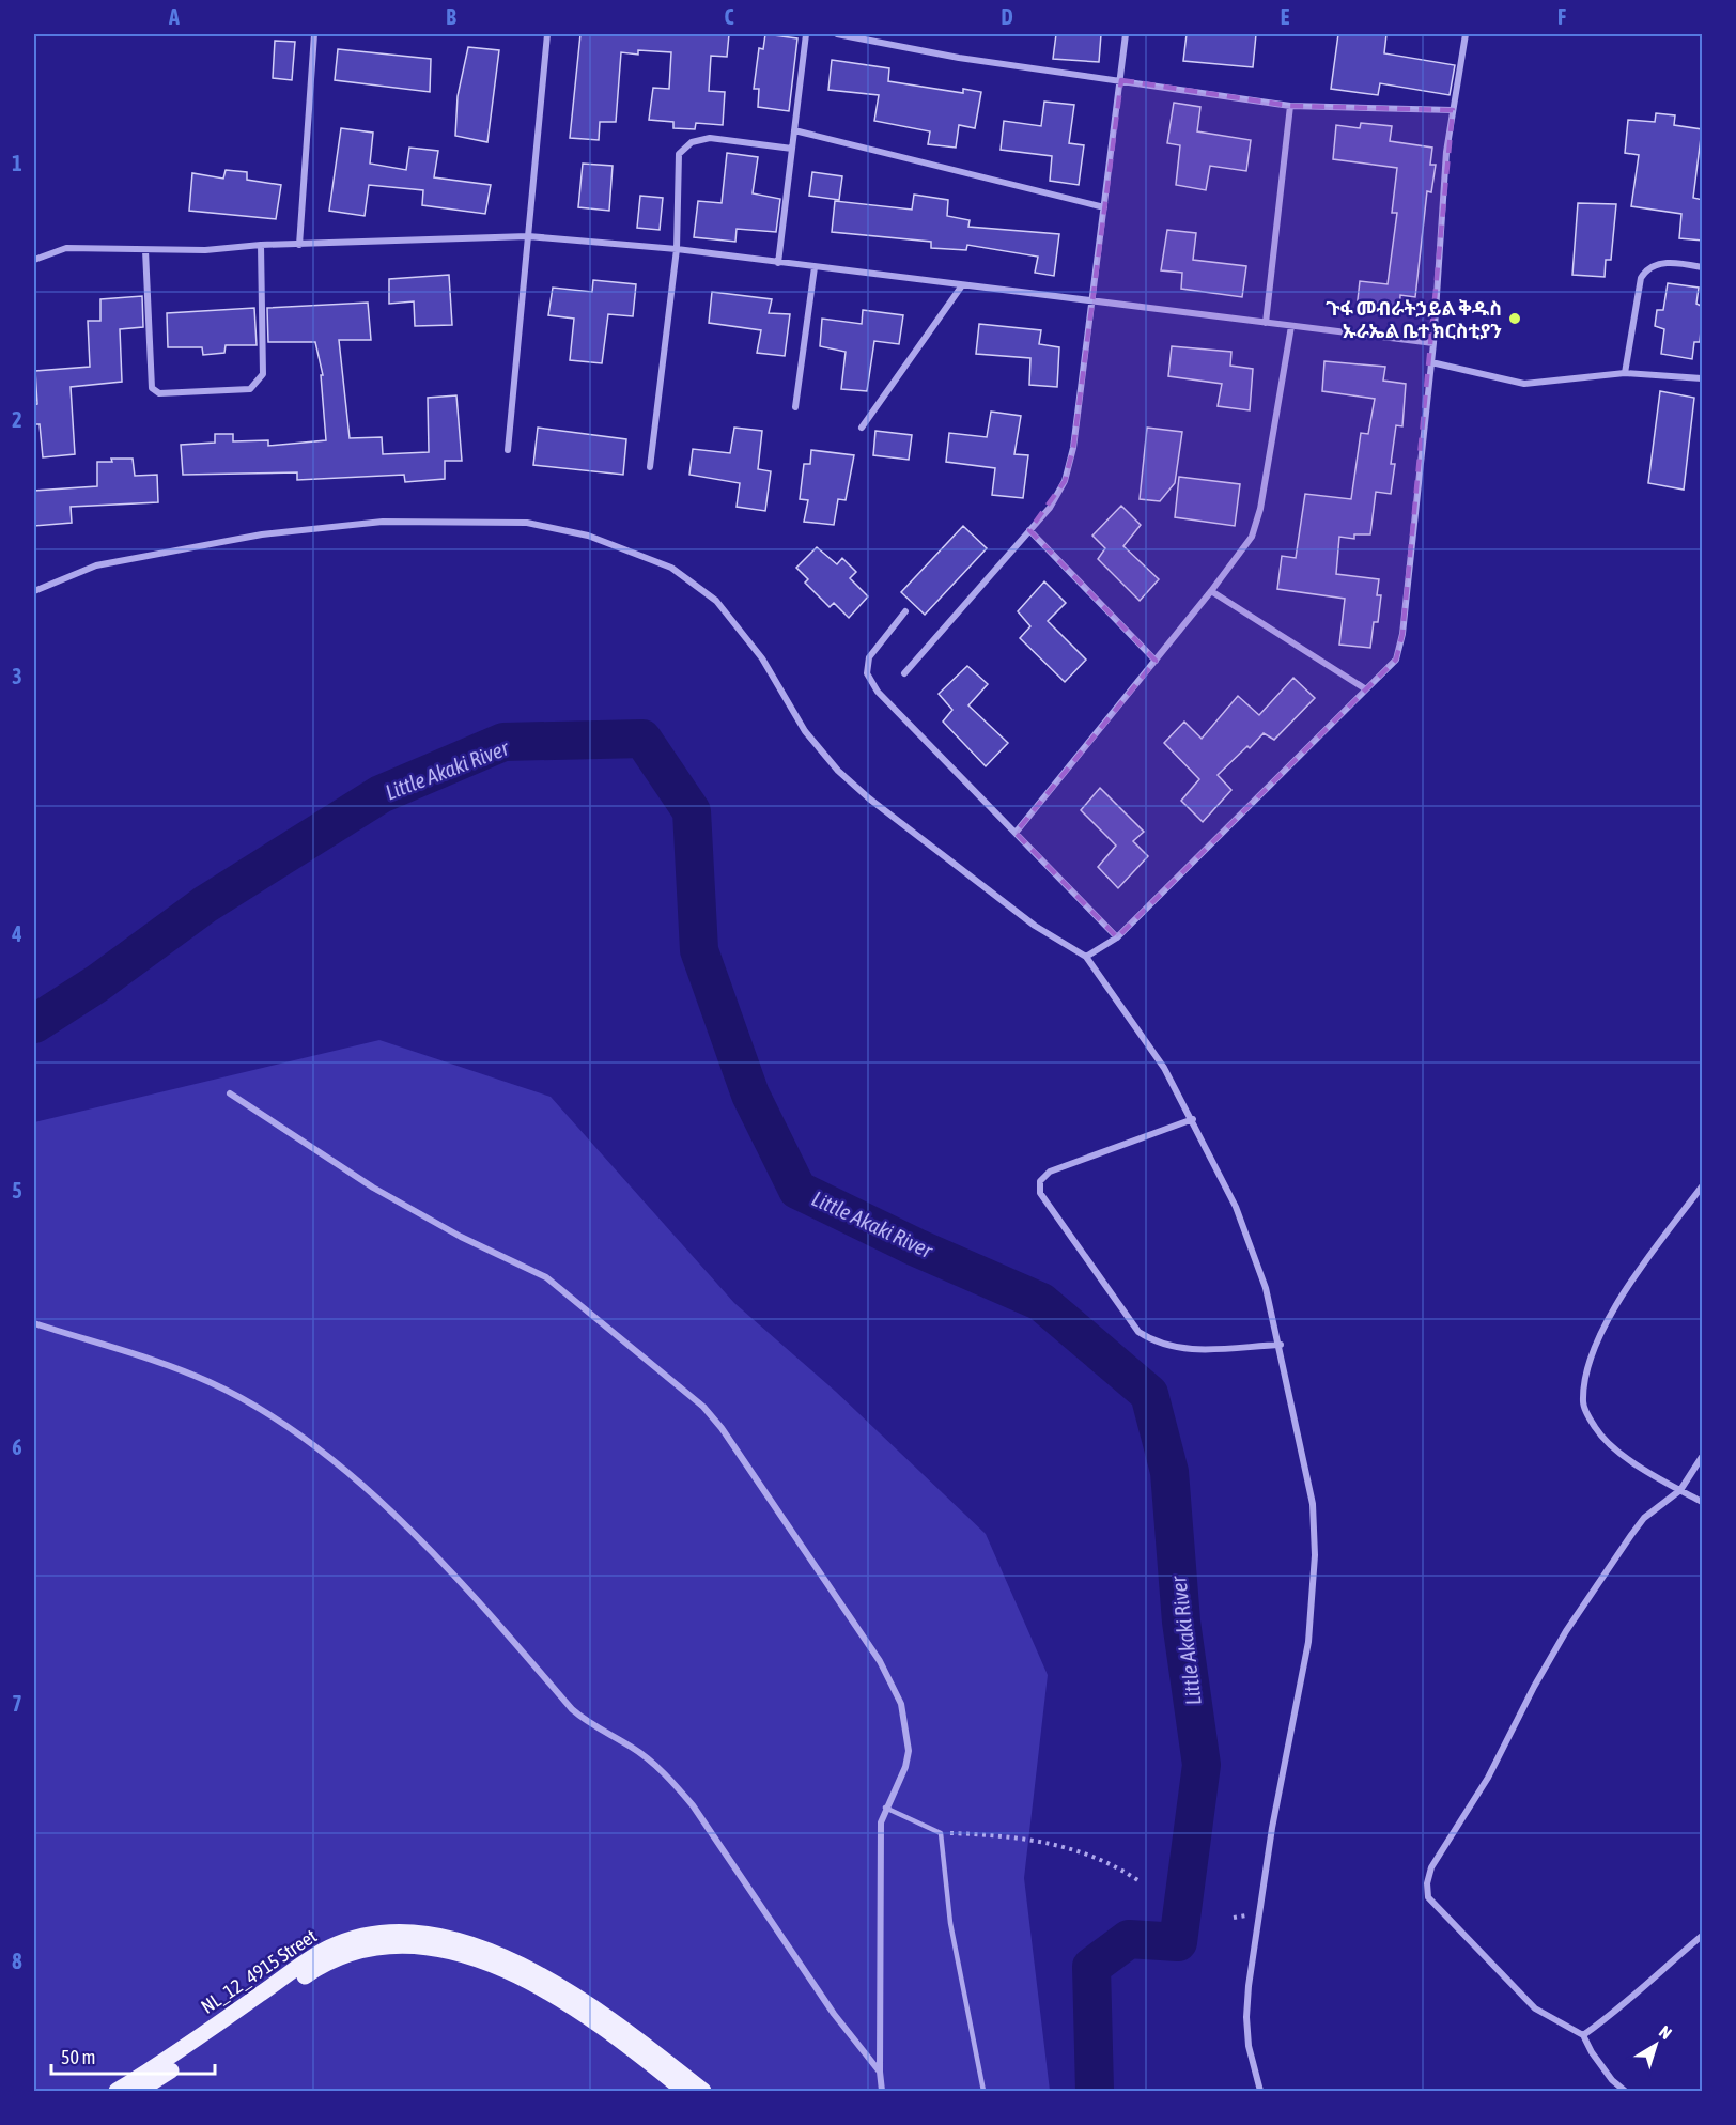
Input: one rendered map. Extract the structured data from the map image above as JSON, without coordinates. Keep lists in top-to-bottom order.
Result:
{
  "streets": {
    "main road": ["NL_12_4915 Street"]
  },
  "water": ["Little Akaki River"],
  "places": ["ጉፋ መብራትኃይል ቅዱስ ኡራኤል ቤተ ክርስቲያን"],
  "scale_bar": "50 m",
  "north": "top right",
  "grid": {
    "columns": [
      "A",
      "B",
      "C",
      "D",
      "E",
      "F"
    ],
    "rows": [
      "1",
      "2",
      "3",
      "4",
      "5",
      "6",
      "7",
      "8"
    ]
  }
}
